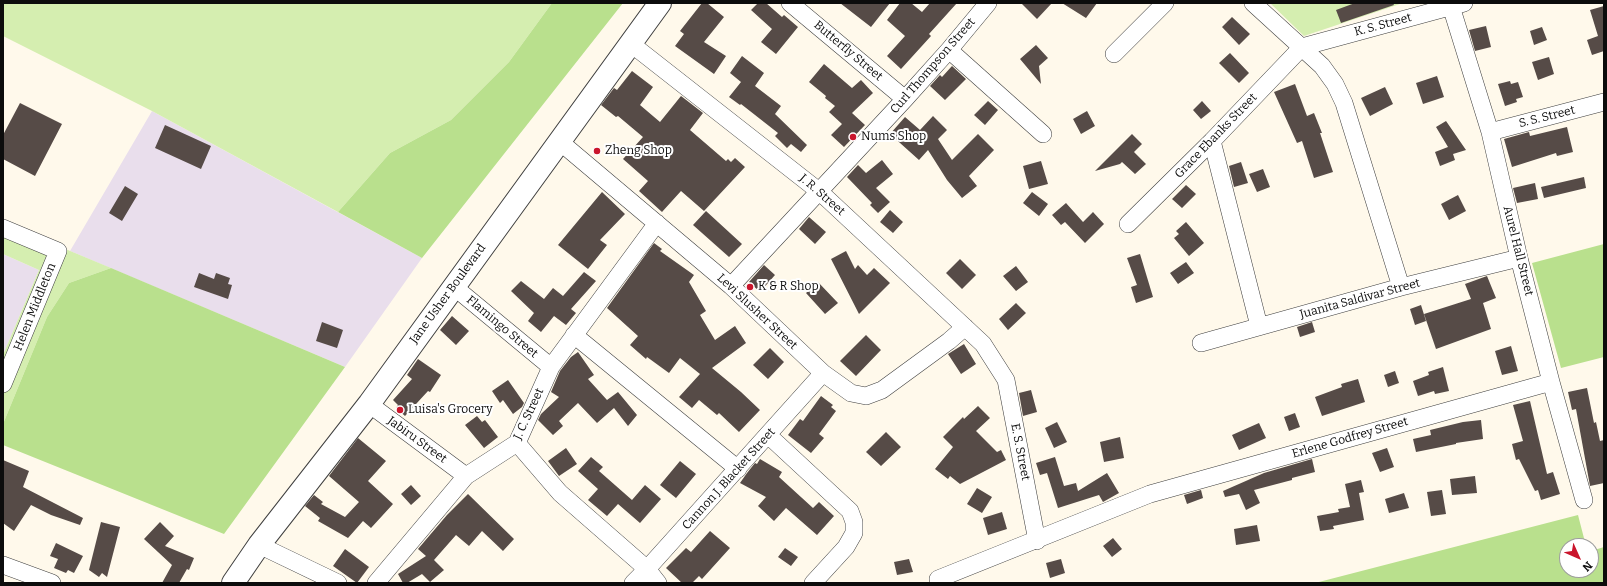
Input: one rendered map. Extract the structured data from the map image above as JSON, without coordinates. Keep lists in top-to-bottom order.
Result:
{
  "streets": {
    "street": [
      "K. S. Street",
      "Butterfly Street",
      "Curl Thompson Street",
      "S. S. Street",
      "Grace Ebanks Street",
      "J. R. Street",
      "Aurel Hall Street",
      "Jane Usher Boulevard",
      "Juanita Saldivar Street",
      "Helen Middleton",
      "Levi Slusher Street",
      "Flamingo Street",
      "J. C. Street",
      "Erlene Godfrey Street",
      "Jabiru Street",
      "E. S. Street",
      "Cannon J. Blacket Street"
    ]
  },
  "crossings": [
    ["K. S. Street", "Grace Ebanks Street"],
    ["K. S. Street", "Aurel Hall Street"],
    ["Butterfly Street", "Curl Thompson Street"],
    ["Curl Thompson Street", "J. R. Street"],
    ["Curl Thompson Street", "Levi Slusher Street"],
    ["S. S. Street", "Aurel Hall Street"],
    ["J. R. Street", "Jane Usher Boulevard"],
    ["J. R. Street", "Levi Slusher Street"],
    ["J. R. Street", "E. S. Street"],
    ["Aurel Hall Street", "Juanita Saldivar Street"],
    ["Aurel Hall Street", "Erlene Godfrey Street"],
    ["Jane Usher Boulevard", "Levi Slusher Street"],
    ["Jane Usher Boulevard", "Flamingo Street"],
    ["Jane Usher Boulevard", "Jabiru Street"],
    ["Levi Slusher Street", "J. C. Street"],
    ["Levi Slusher Street", "Cannon J. Blacket Street"],
    ["Flamingo Street", "J. C. Street"],
    ["J. C. Street", "Jabiru Street"],
    ["Erlene Godfrey Street", "E. S. Street"]
  ],
  "places": [
    "Nums Shop",
    "Zheng Shop",
    "K & R Shop",
    "Luisa's Grocery"
  ],
  "north": "bottom right"
}
